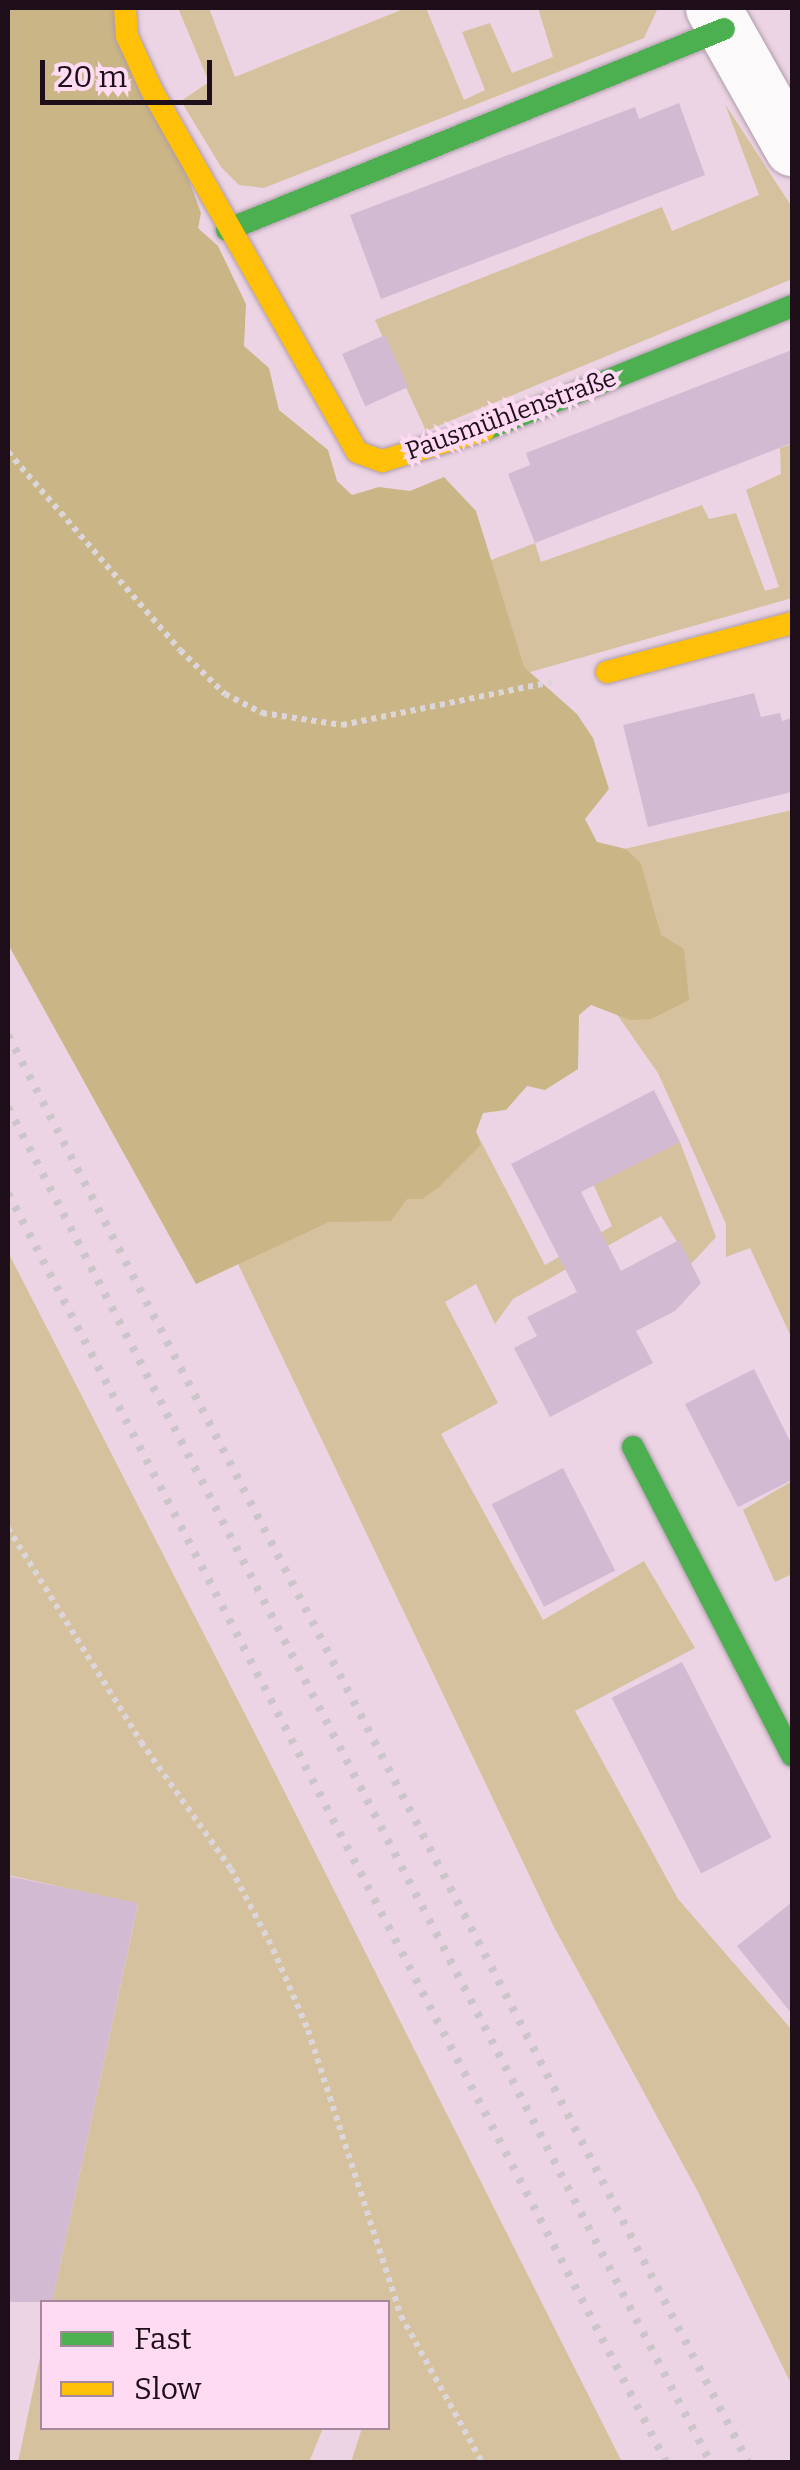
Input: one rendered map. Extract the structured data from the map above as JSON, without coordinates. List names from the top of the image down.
{
  "streets": {
    "street": ["Pausmühlenstraße"]
  },
  "legend": ["Fast", "Slow"],
  "scale_bar": "20 m"
}
